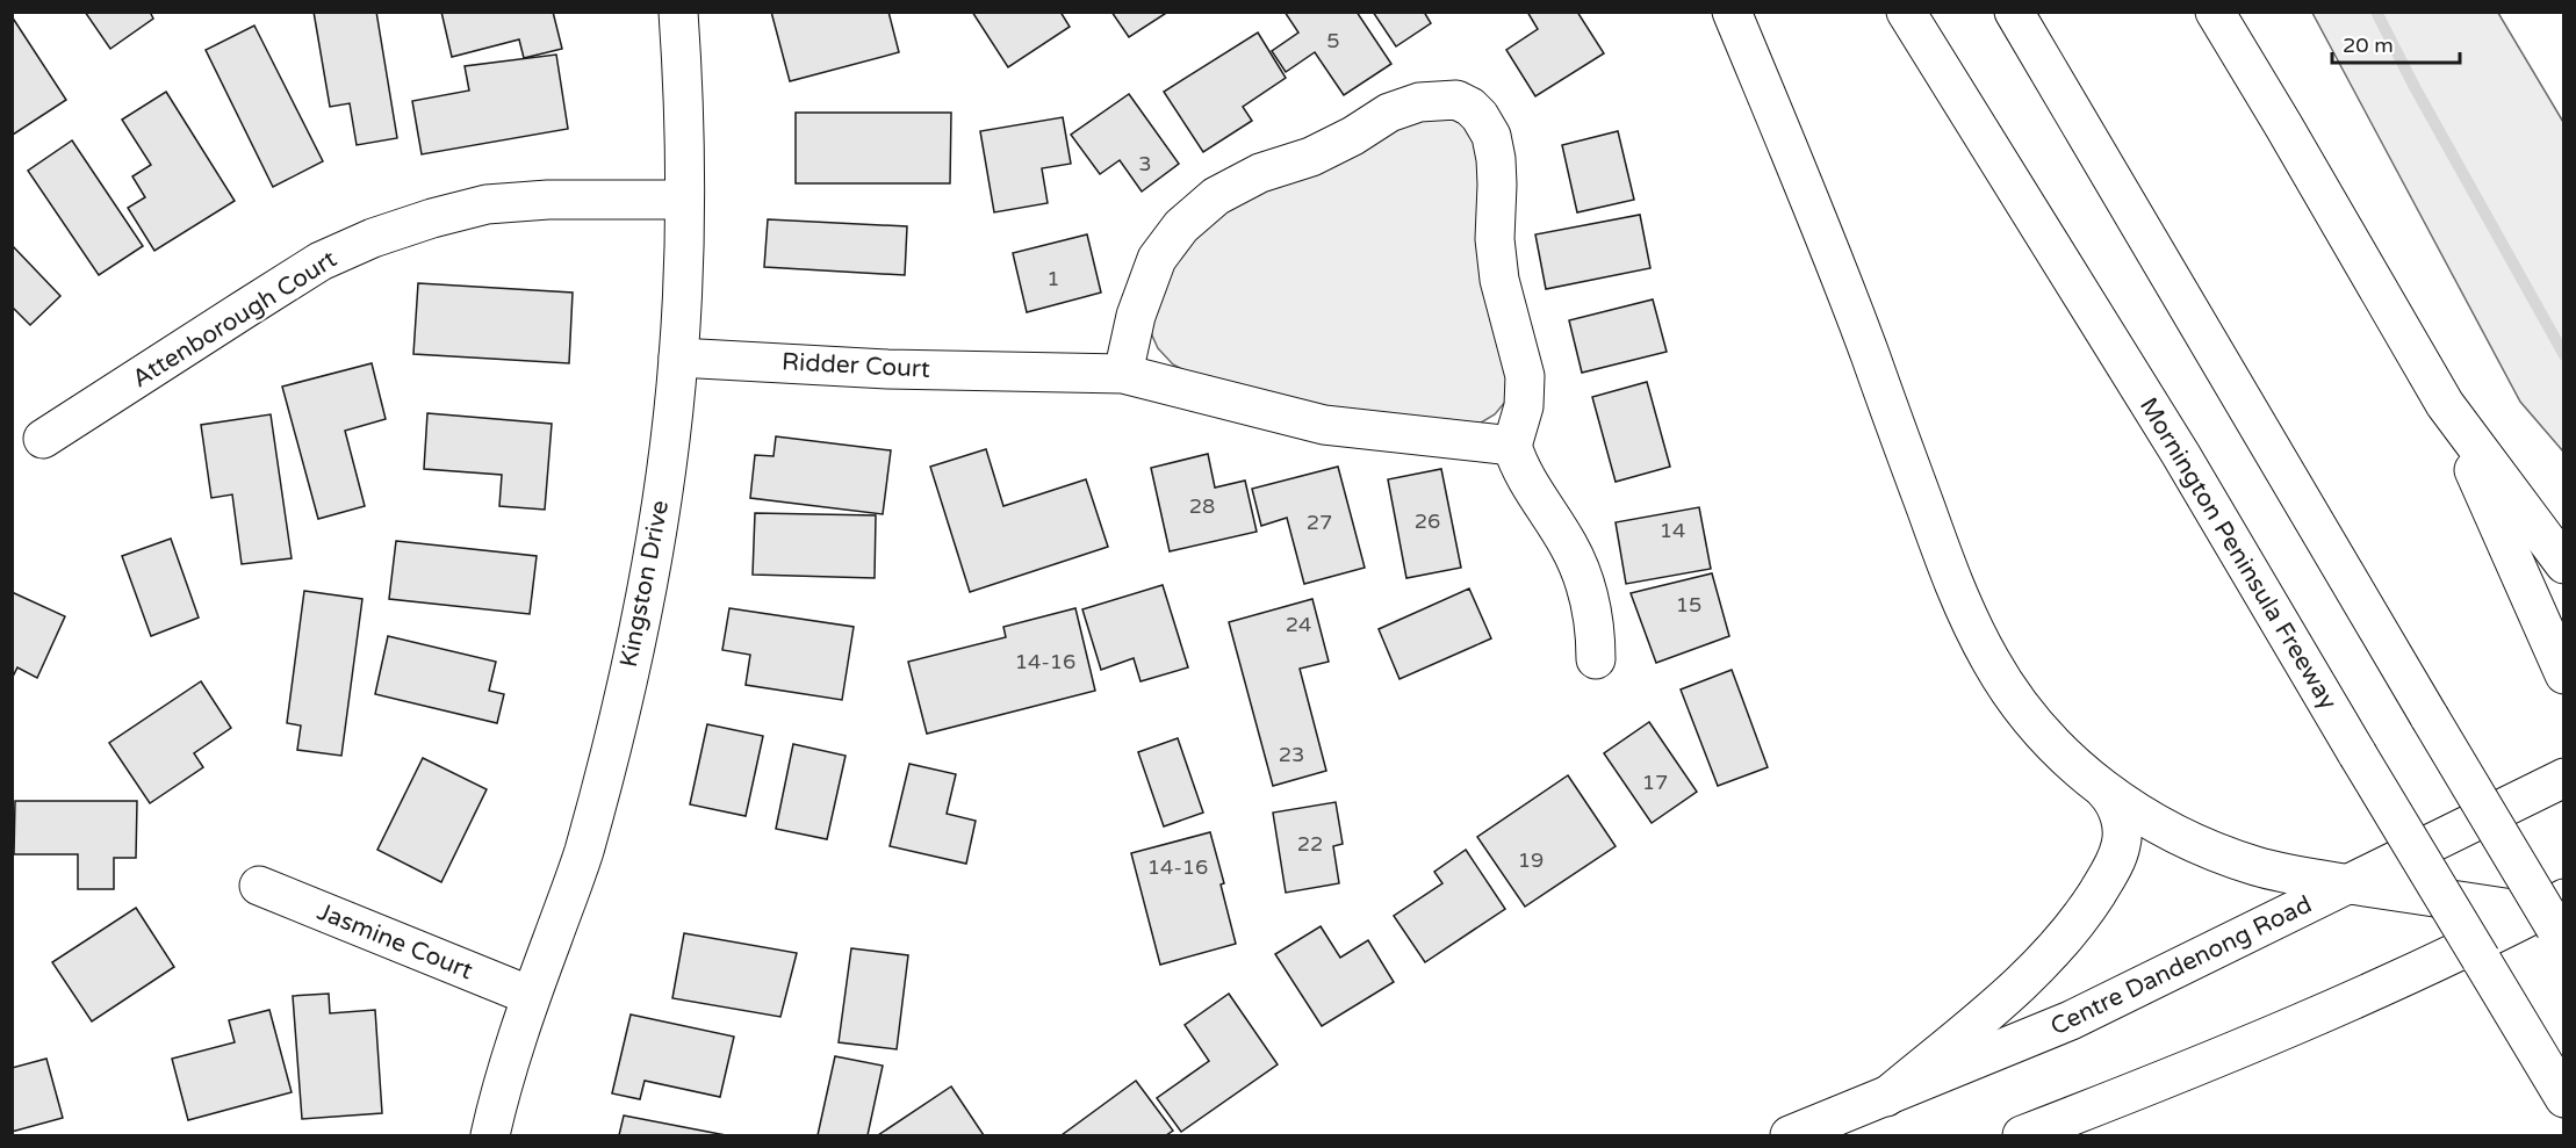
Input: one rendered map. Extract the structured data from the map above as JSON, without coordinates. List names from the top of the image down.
{
  "streets": {
    "main road": [
      "Attenborough Court",
      "Ridder Court",
      "Mornington Peninsula Freeway",
      "Kingston Drive",
      "Jasmine Court",
      "Centre Dandenong Road"
    ]
  },
  "crossings": [
    ["Attenborough Court", "Kingston Drive"],
    ["Ridder Court", "Kingston Drive"],
    ["Kingston Drive", "Jasmine Court"]
  ],
  "house_numbers": [
    "5",
    "3",
    "1",
    "28",
    "26",
    "27",
    "14",
    "15",
    "24",
    "14-16",
    "23",
    "17",
    "22",
    "19",
    "14-16"
  ],
  "scale_bar": "20 m"
}
